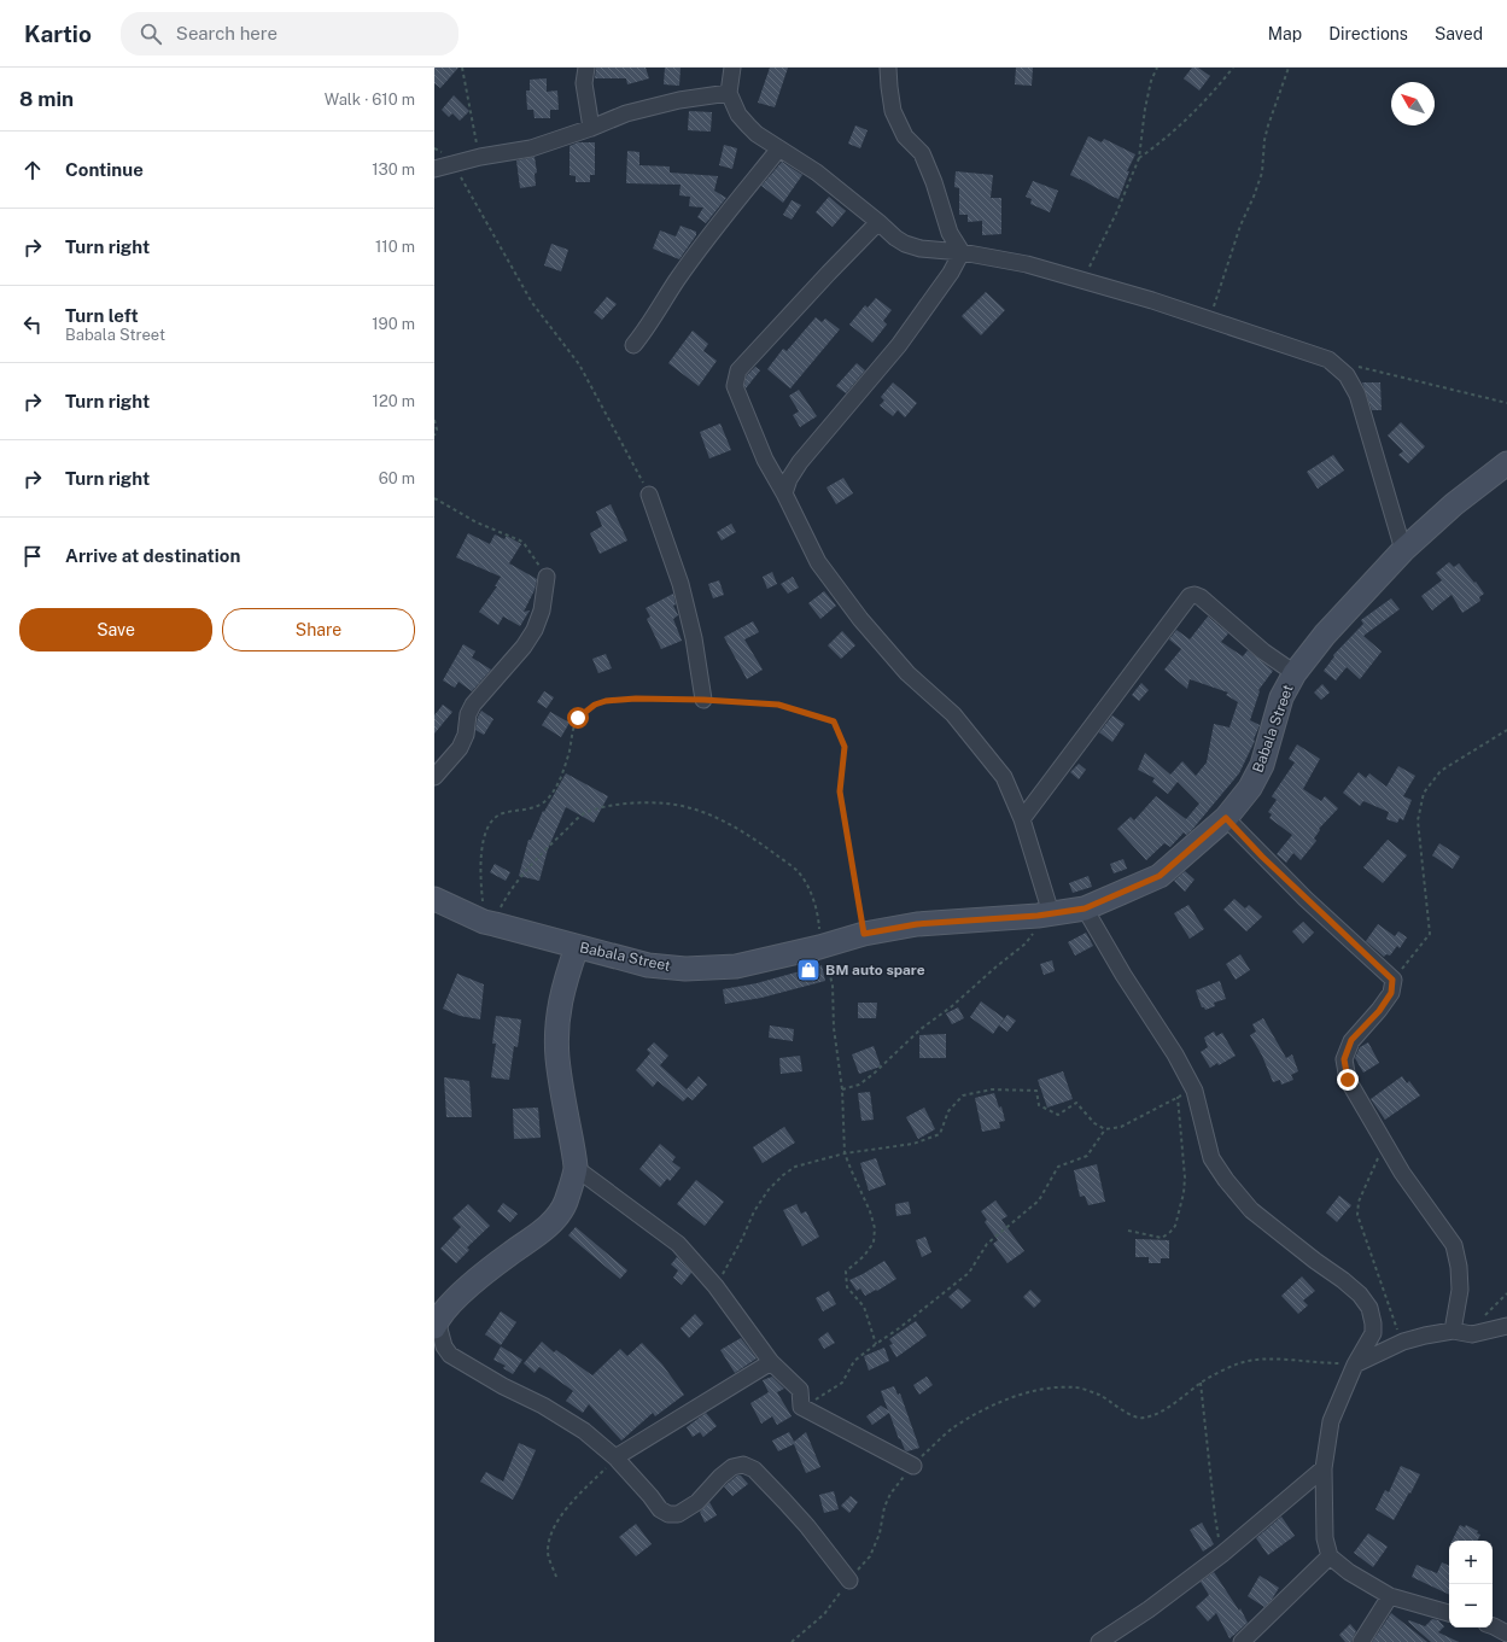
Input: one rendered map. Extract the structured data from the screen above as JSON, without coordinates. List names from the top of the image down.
{
  "streets": {
    "street": ["Babala Street"]
  },
  "places": {
    "shop": ["BM auto spare"]
  },
  "north": "top left",
  "page": {
    "header": "Kartio",
    "search": "Search here",
    "nav": ["Map", "Directions", "Saved"],
    "heading": ["8 min", "Walk · 610 m"],
    "list": [
      ["Continue", "130 m"],
      ["Turn right", "110 m"],
      ["Turn left", "Babala Street", "190 m"],
      ["Turn right", "120 m"],
      ["Turn right", "60 m"],
      "Arrive at destination"
    ],
    "buttons": ["Save", "Share"],
    "map_buttons": ["+", "−"]
  }
}
